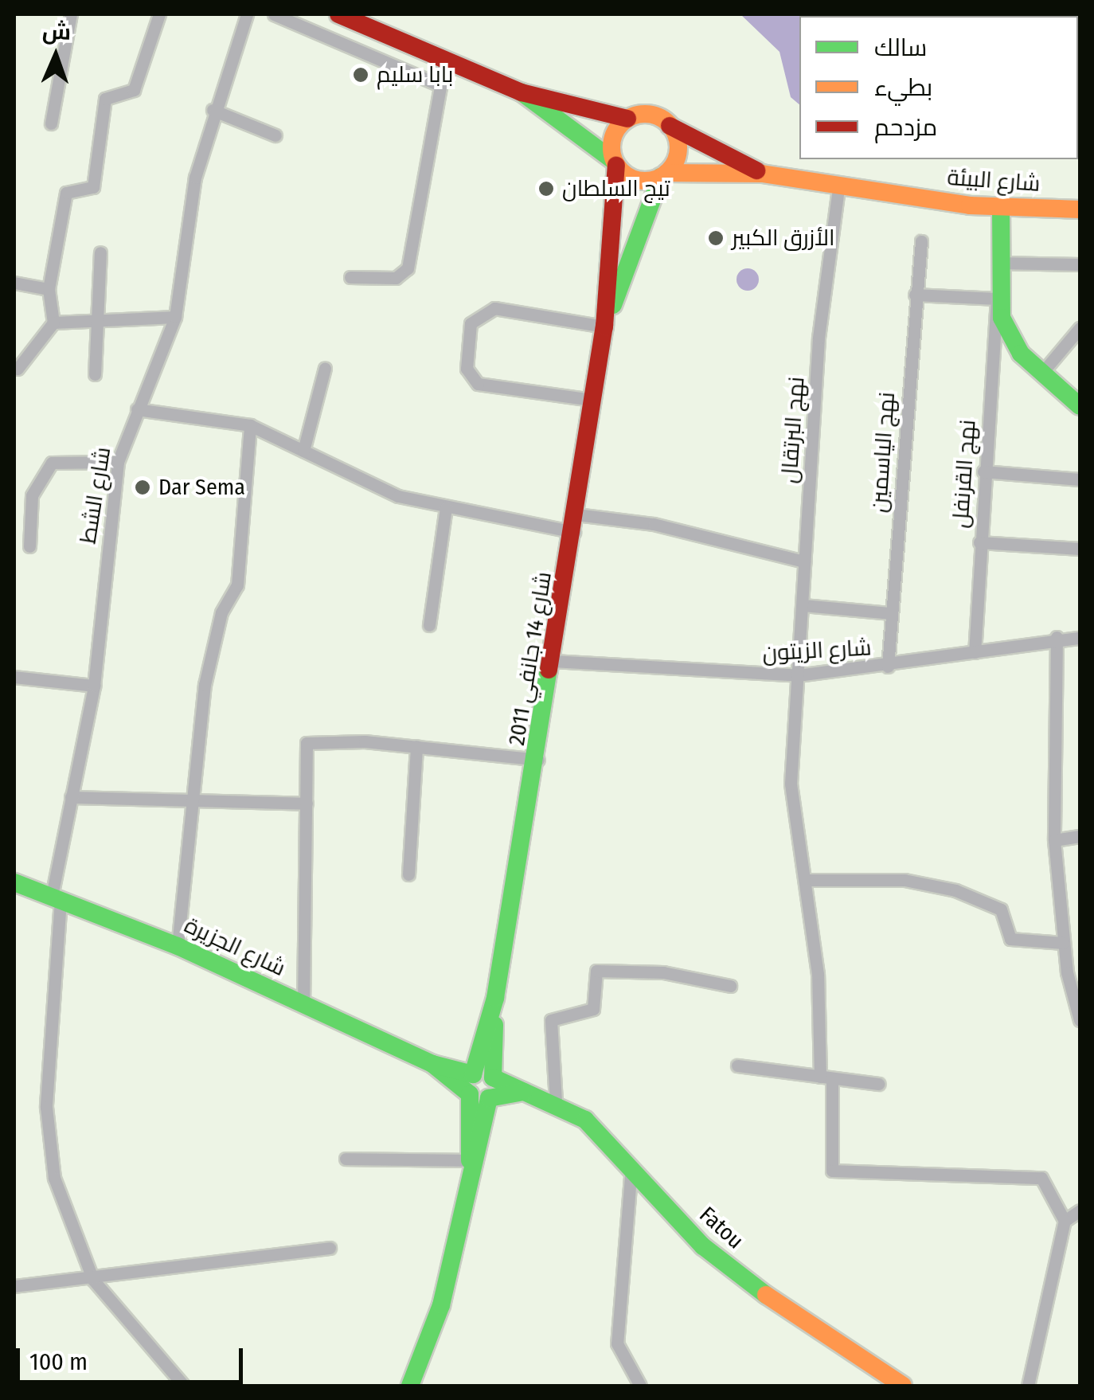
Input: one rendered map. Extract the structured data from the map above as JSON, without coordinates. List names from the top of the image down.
{
  "streets": {
    "main road": [
      "شارع البيئة",
      "شارع 14 جانفي 2011",
      "شارع الجزيرة",
      "Fatou"
    ],
    "street": [
      "نهج البرتقال",
      "نهج الياسمين",
      "نهج القرنفل",
      "شارع الشط",
      "شارع الزيتون"
    ]
  },
  "crossings": [
    ["شارع البيئة", "نهج البرتقال"],
    ["شارع البيئة", "شارع 14 جانفي 2011"],
    ["نهج البرتقال", "شارع الزيتون"],
    ["نهج الياسمين", "شارع الزيتون"],
    ["نهج القرنفل", "شارع الزيتون"],
    ["شارع الشط", "شارع الجزيرة"],
    ["شارع الزيتون", "شارع 14 جانفي 2011"],
    ["شارع 14 جانفي 2011", "شارع الجزيرة"],
    ["شارع 14 جانفي 2011", "Fatou"],
    ["شارع الجزيرة", "Fatou"]
  ],
  "places": [
    "بابا سليم",
    "تيج السلطان",
    "الأزرق الكبير",
    "Dar Sema"
  ],
  "legend": ["سالك", "بطيء", "مزدحم"],
  "scale_bar": "100 m",
  "north": "top"
}
